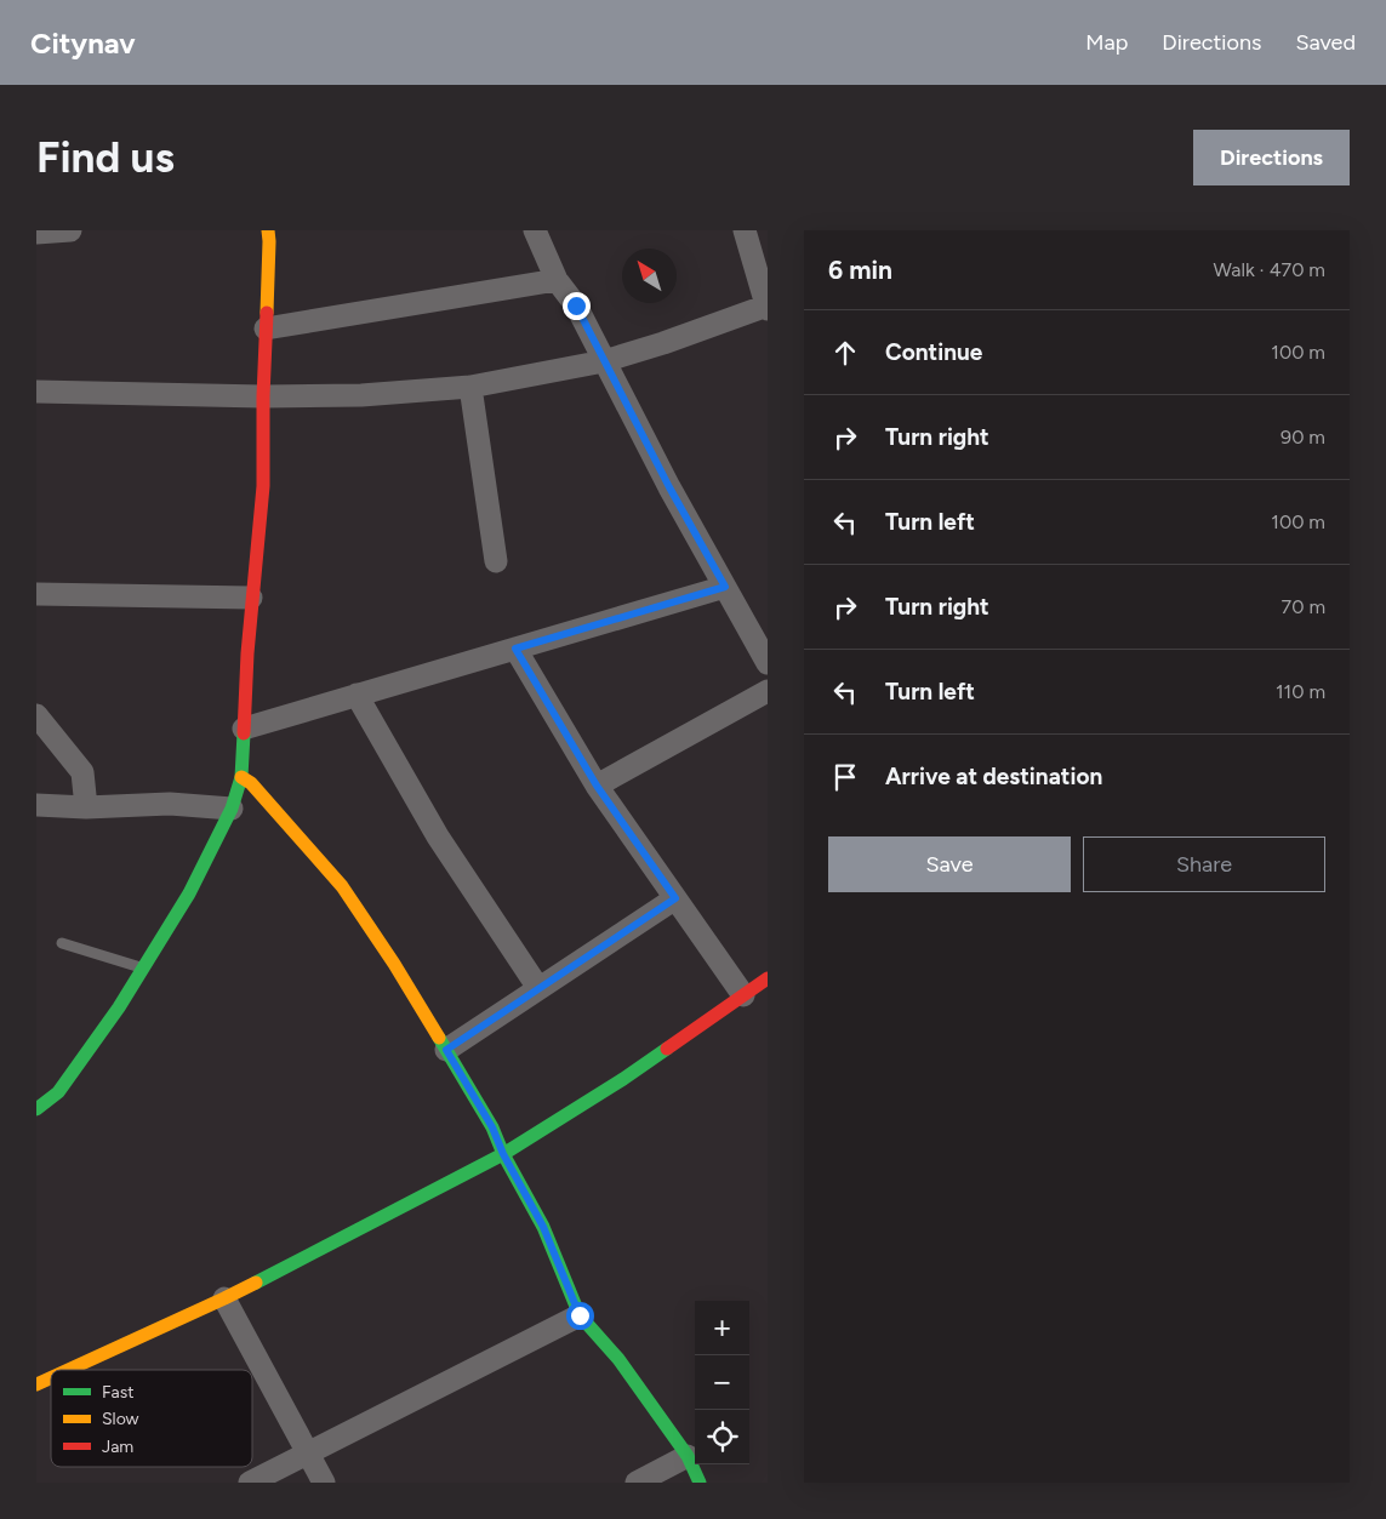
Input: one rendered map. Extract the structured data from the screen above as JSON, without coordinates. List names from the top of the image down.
{
  "legend": ["Fast", "Slow", "Jam"],
  "north": "top left",
  "page": {
    "header": "Citynav",
    "nav": ["Map", "Directions", "Saved"],
    "buttons": [
      "Directions",
      ["Save", "Share"]
    ],
    "title": "Find us",
    "heading": ["6 min", "Walk · 470 m"],
    "list": [
      ["Continue", "100 m"],
      ["Turn right", "90 m"],
      ["Turn left", "100 m"],
      ["Turn right", "70 m"],
      ["Turn left", "110 m"],
      "Arrive at destination"
    ],
    "map_buttons": ["+", "−"]
  }
}
